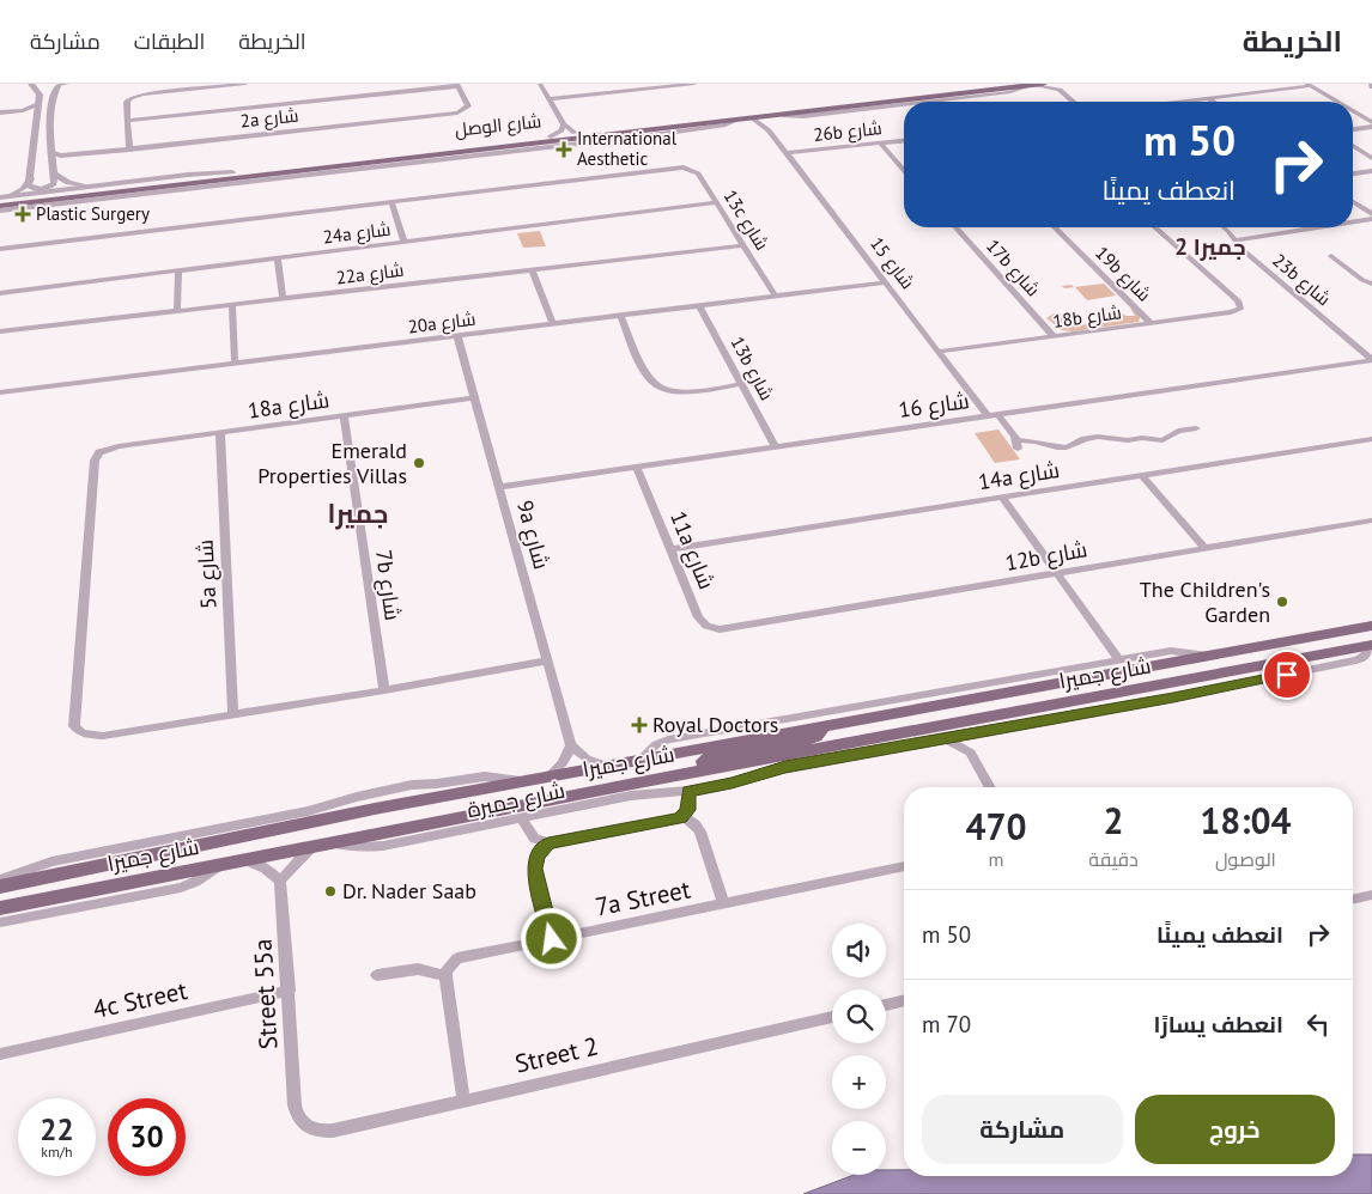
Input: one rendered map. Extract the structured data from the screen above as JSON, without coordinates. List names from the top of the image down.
{
  "streets": {
    "main road": ["شارع الوصل", "شارع جميرا"],
    "street": [
      "2a شارع",
      "26b شارع",
      "13c شارع",
      "24a شارع",
      "شارع 15",
      "17b شارع",
      "22a شارع",
      "19b شارع",
      "23b شارع",
      "18b شارع",
      "20a شارع",
      "13b شارع",
      "18a شارع",
      "شارع 16",
      "14a شارع",
      "9a شارع",
      "11a شارع",
      "12b شارع",
      "5a شارع",
      "7b شارع",
      "شارع جميرة",
      "7a Street",
      "Street 55a",
      "4c Street",
      "Street 2"
    ]
  },
  "crossings": [
    ["شارع الوصل", "شارع 15"],
    ["26b شارع", "شارع 15"],
    ["13c شارع", "24a شارع"],
    ["13c شارع", "22a شارع"],
    ["13c شارع", "20a شارع"],
    ["شارع 15", "18b شارع"],
    ["شارع 15", "20a شارع"],
    ["شارع 15", "شارع 16"],
    ["17b شارع", "18b شارع"],
    ["19b شارع", "18b شارع"],
    ["23b شارع", "شارع 16"],
    ["20a شارع", "13b شارع"],
    ["20a شارع", "9a شارع"],
    ["13b شارع", "شارع 16"],
    ["18a شارع", "9a شارع"],
    ["18a شارع", "5a شارع"],
    ["18a شارع", "7b شارع"],
    ["شارع 16", "9a شارع"],
    ["شارع 16", "11a شارع"],
    ["14a شارع", "11a شارع"],
    ["11a شارع", "12b شارع"],
    ["شارع جميرا", "شارع جميرة"],
    ["Street 55a", "4c Street"],
    ["Street 55a", "Street 2"]
  ],
  "districts": ["جميرا 2", "جميرا"],
  "places": {
    "health": ["International Aesthetic", "Plastic Surgery", "Royal Doctors"],
    "other": ["Emerald Properties Villas", "The Children's Garden", "Dr. Nader Saab"]
  },
  "page": {
    "header": "الخريطة",
    "nav": ["الخريطة", "الطبقات", "مشاركة"],
    "turn": ["50 m", "انعطف يمينًا"],
    "eta": [
      "18:04",
      "الوصول",
      "2",
      "دقيقة",
      "470",
      "m"
    ],
    "list": [
      {
        "name": "انعطف يمينًا",
        "value": "50 m"
      },
      {
        "name": "انعطف يسارًا",
        "value": "70 m"
      }
    ],
    "map_buttons": ["+", "−"],
    "buttons": ["خروج", "مشاركة"],
    "speed": "22 km/h",
    "limit": "30"
  }
}
